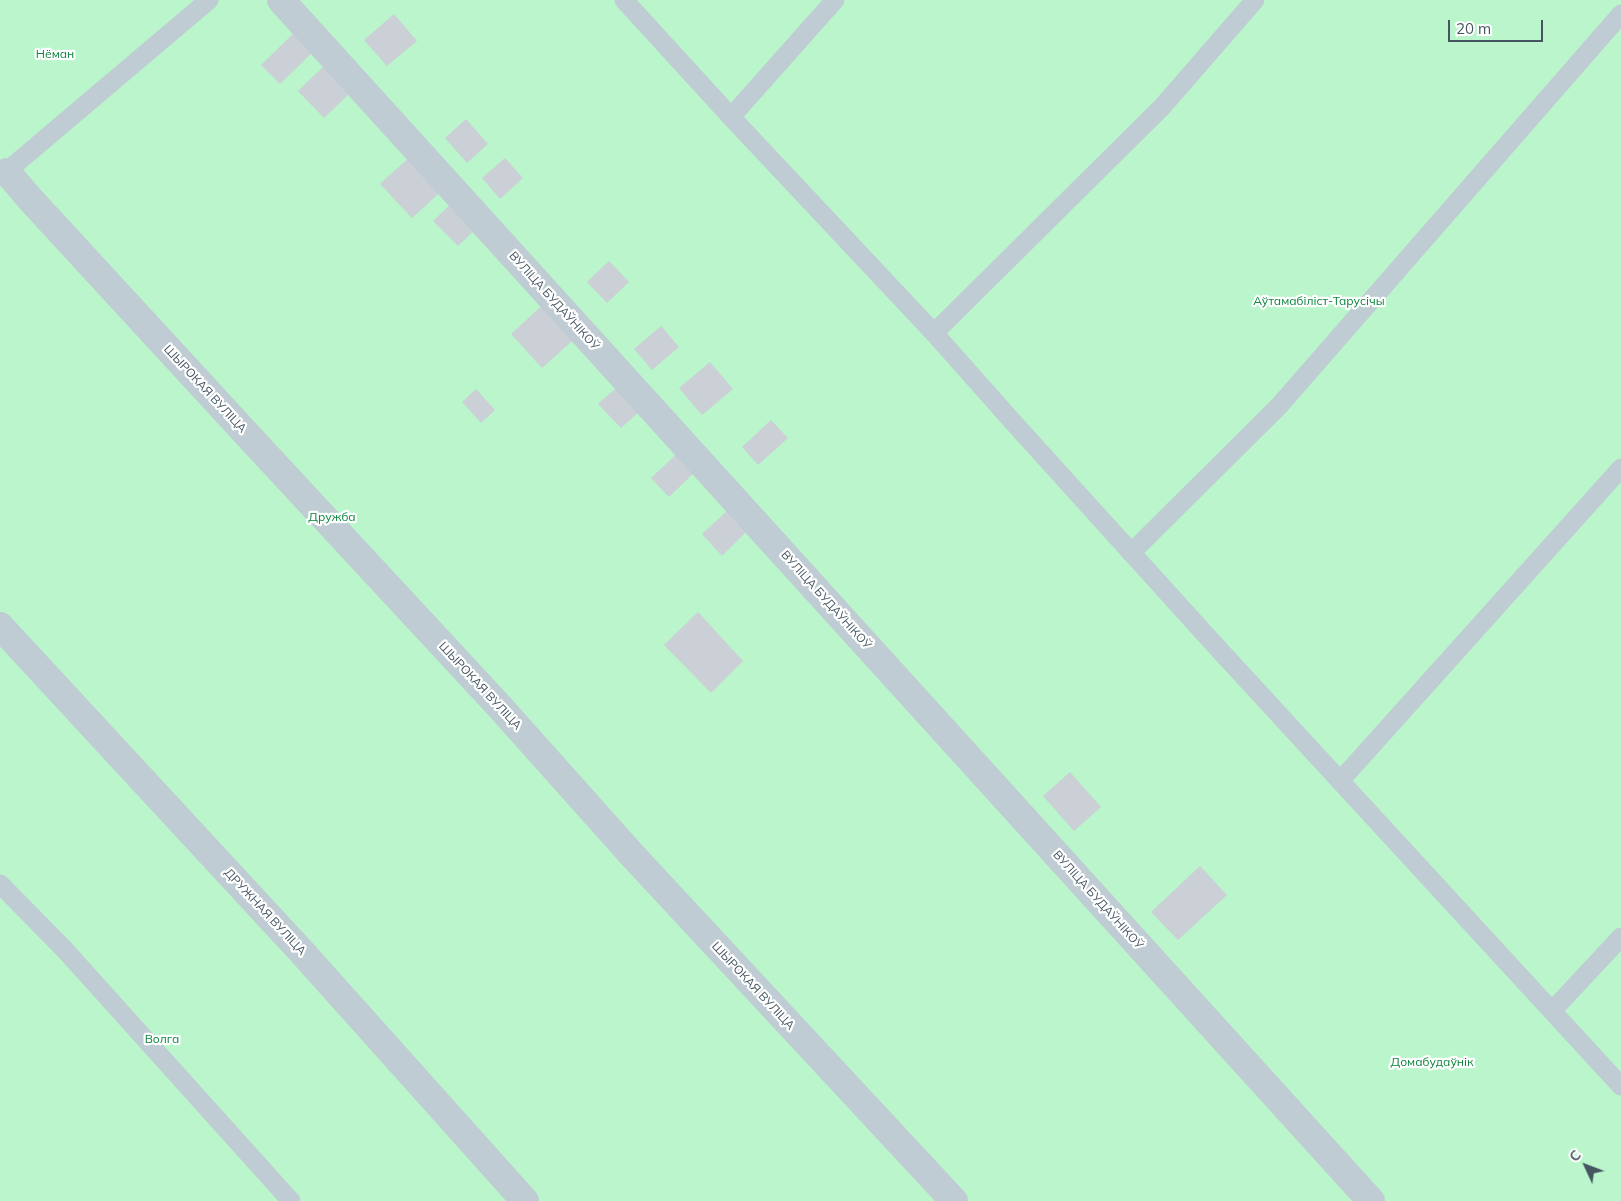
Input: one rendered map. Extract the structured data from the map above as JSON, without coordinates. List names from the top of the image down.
{
  "streets": {
    "street": ["ВУЛІЦА БУДАЎНІКОЎ", "ШЫРОКАЯ ВУЛІЦА", "ДРУЖНАЯ ВУЛІЦА"]
  },
  "parks": [
    "Нёман",
    "Аўтамабіліст-Тарусічы",
    "Дружба",
    "Волга",
    "Домабудаўнік"
  ],
  "scale_bar": "20 m",
  "north": "top left"
}
